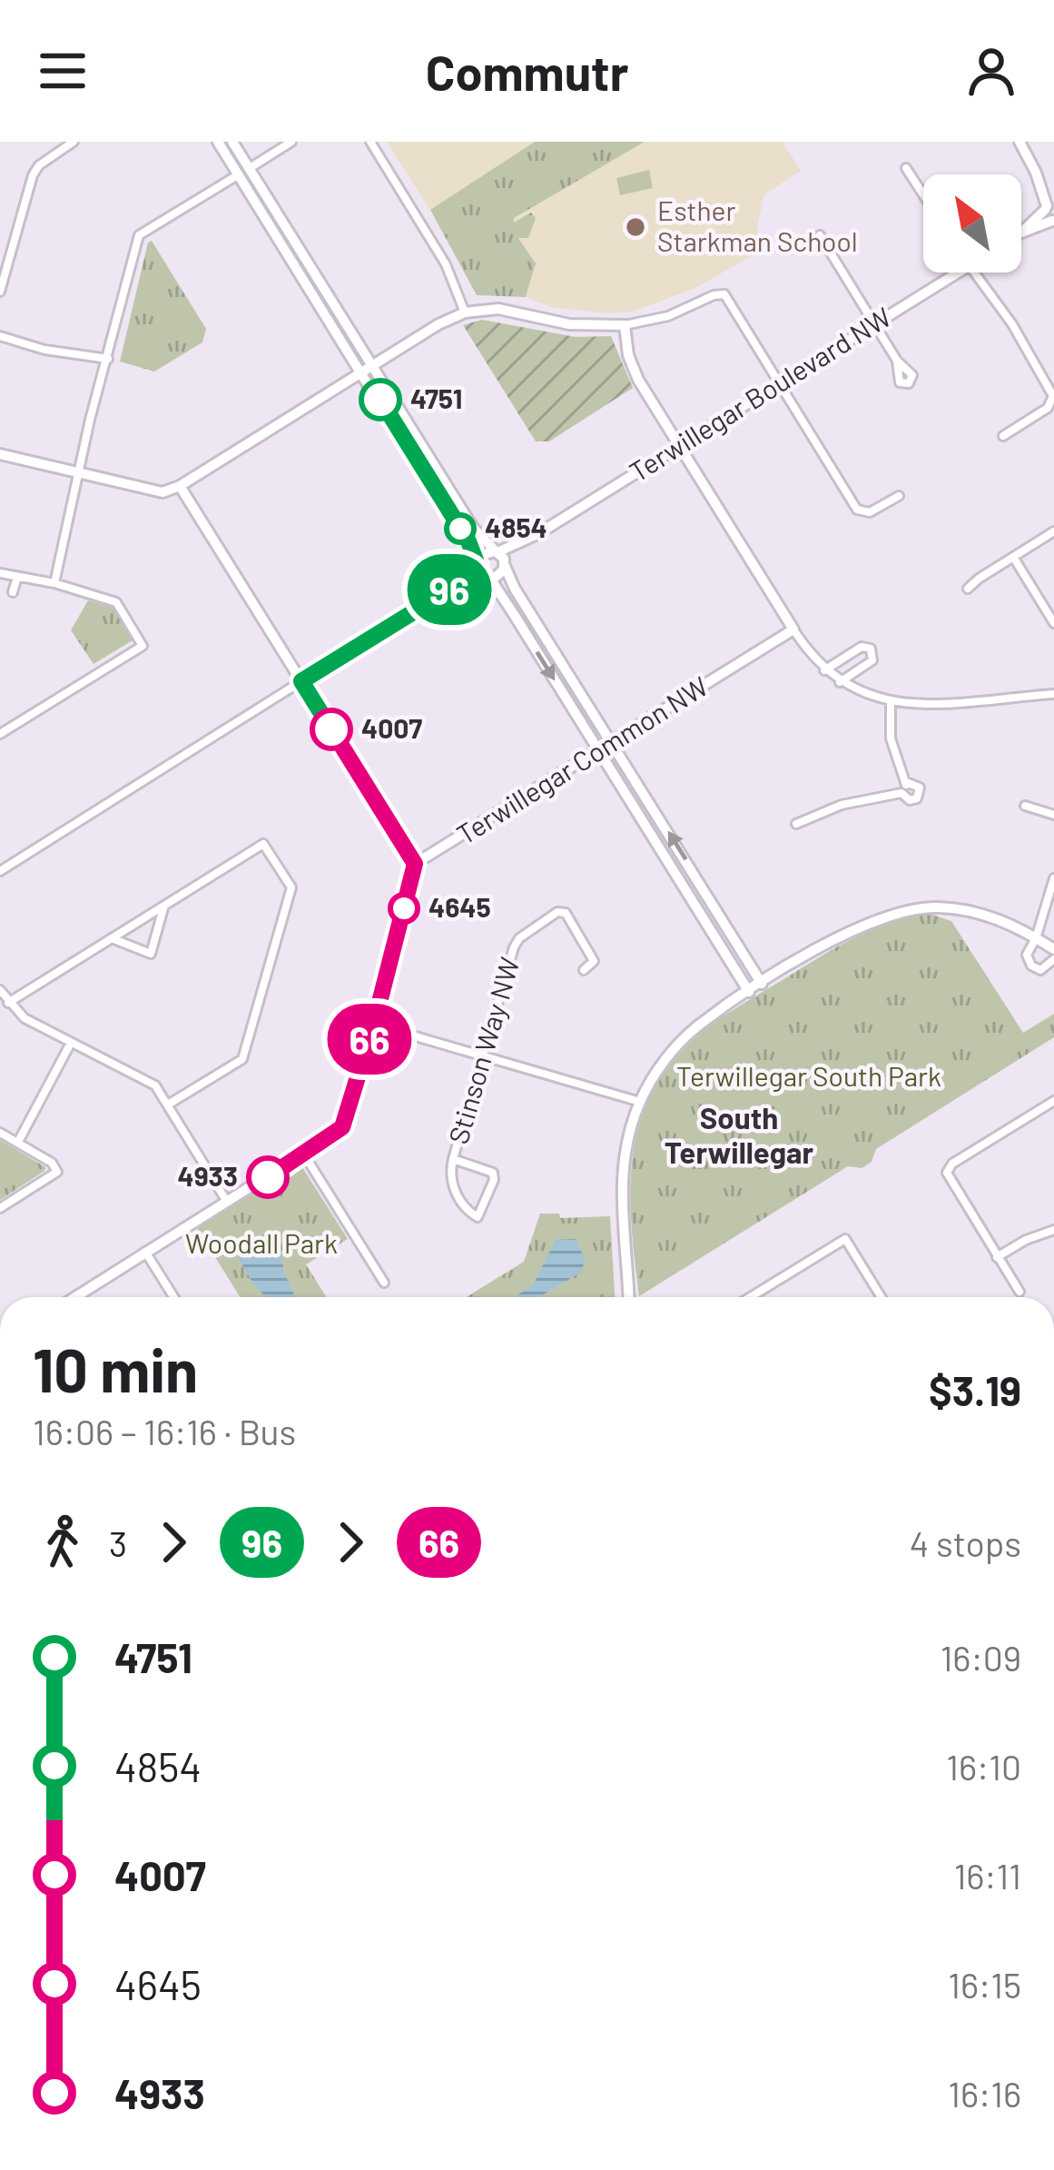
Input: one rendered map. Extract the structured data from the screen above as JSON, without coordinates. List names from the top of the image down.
{
  "streets": {
    "street": ["Terwillegar Boulevard NW", "Terwillegar Common NW", "Stinson Way NW"]
  },
  "districts": ["South Terwillegar"],
  "parks": ["Terwillegar South Park", "Woodall Park"],
  "places": [
    "Esther Starkman School",
    "4751",
    "4854",
    "4007",
    "4645",
    "4933"
  ],
  "lines": ["bus line 96", "bus line 66"],
  "north": "top left",
  "page": {
    "header": "Commutr",
    "on_map": ["96", "66"],
    "heading": ["10 min", "16:06 – 16:16 · Bus", "$3.19"],
    "legs": [
      "3",
      "96",
      "66",
      "4 stops"
    ],
    "list": [
      {
        "name": "4751",
        "value": "16:09"
      },
      {
        "name": "4854",
        "value": "16:10"
      },
      {
        "name": "4007",
        "value": "16:11"
      },
      {
        "name": "4645",
        "value": "16:15"
      },
      {
        "name": "4933",
        "value": "16:16"
      }
    ]
  }
}
